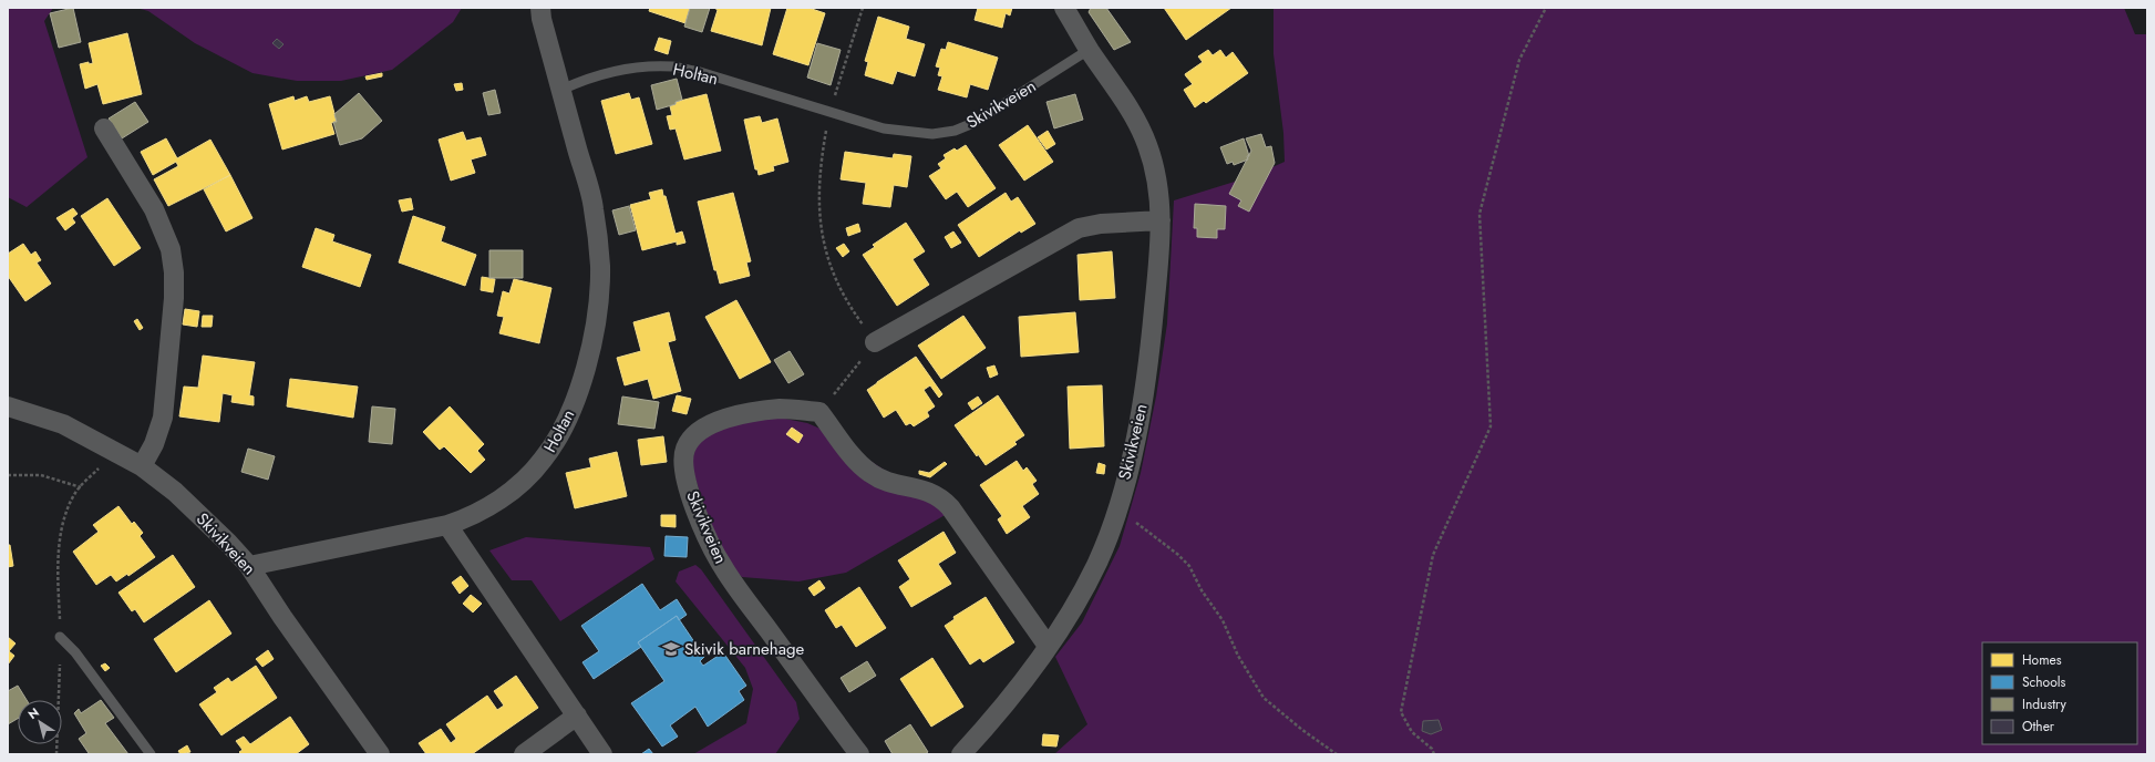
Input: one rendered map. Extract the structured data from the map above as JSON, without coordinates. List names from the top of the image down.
{
  "streets": {
    "street": ["Holtan", "Skivikveien"]
  },
  "crossings": [
    ["Holtan", "Skivikveien"]
  ],
  "places": {
    "school or university": ["Skivik barnehage"]
  },
  "legend": [
    "Homes",
    "Schools",
    "Industry",
    "Other"
  ],
  "north": "top left"
}
